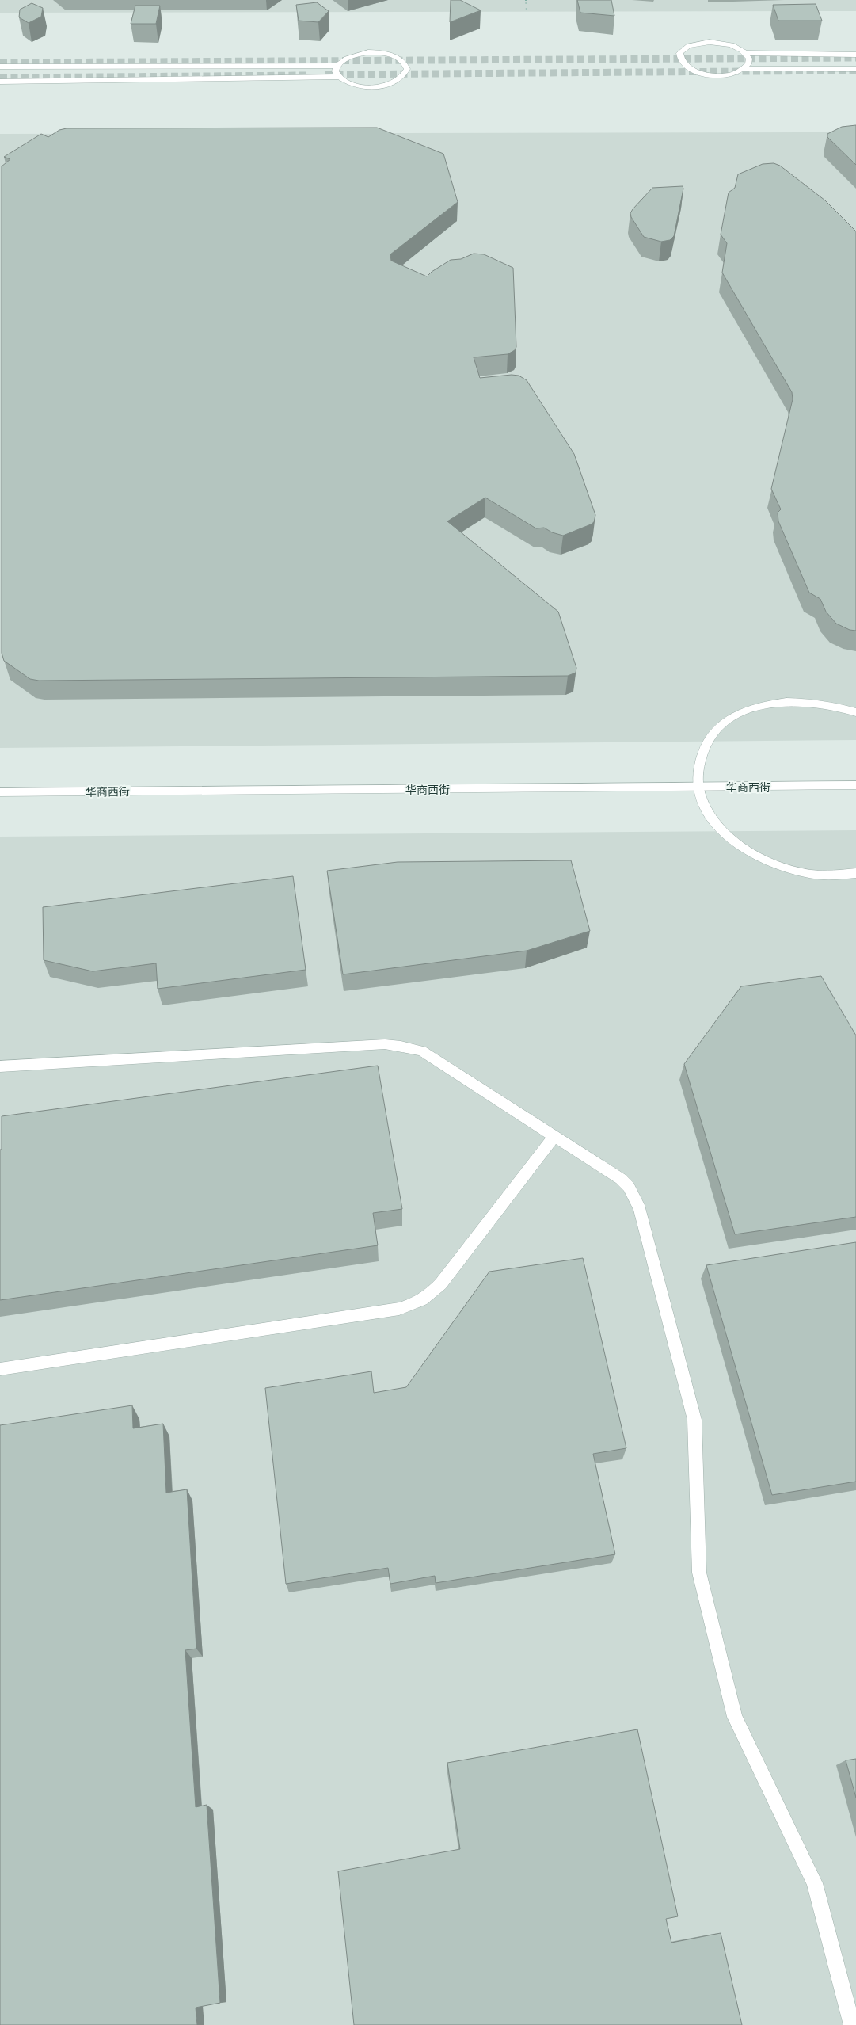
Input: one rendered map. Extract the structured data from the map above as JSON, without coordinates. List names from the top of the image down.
{
  "streets": {
    "street": ["华商西街"]
  }
}
